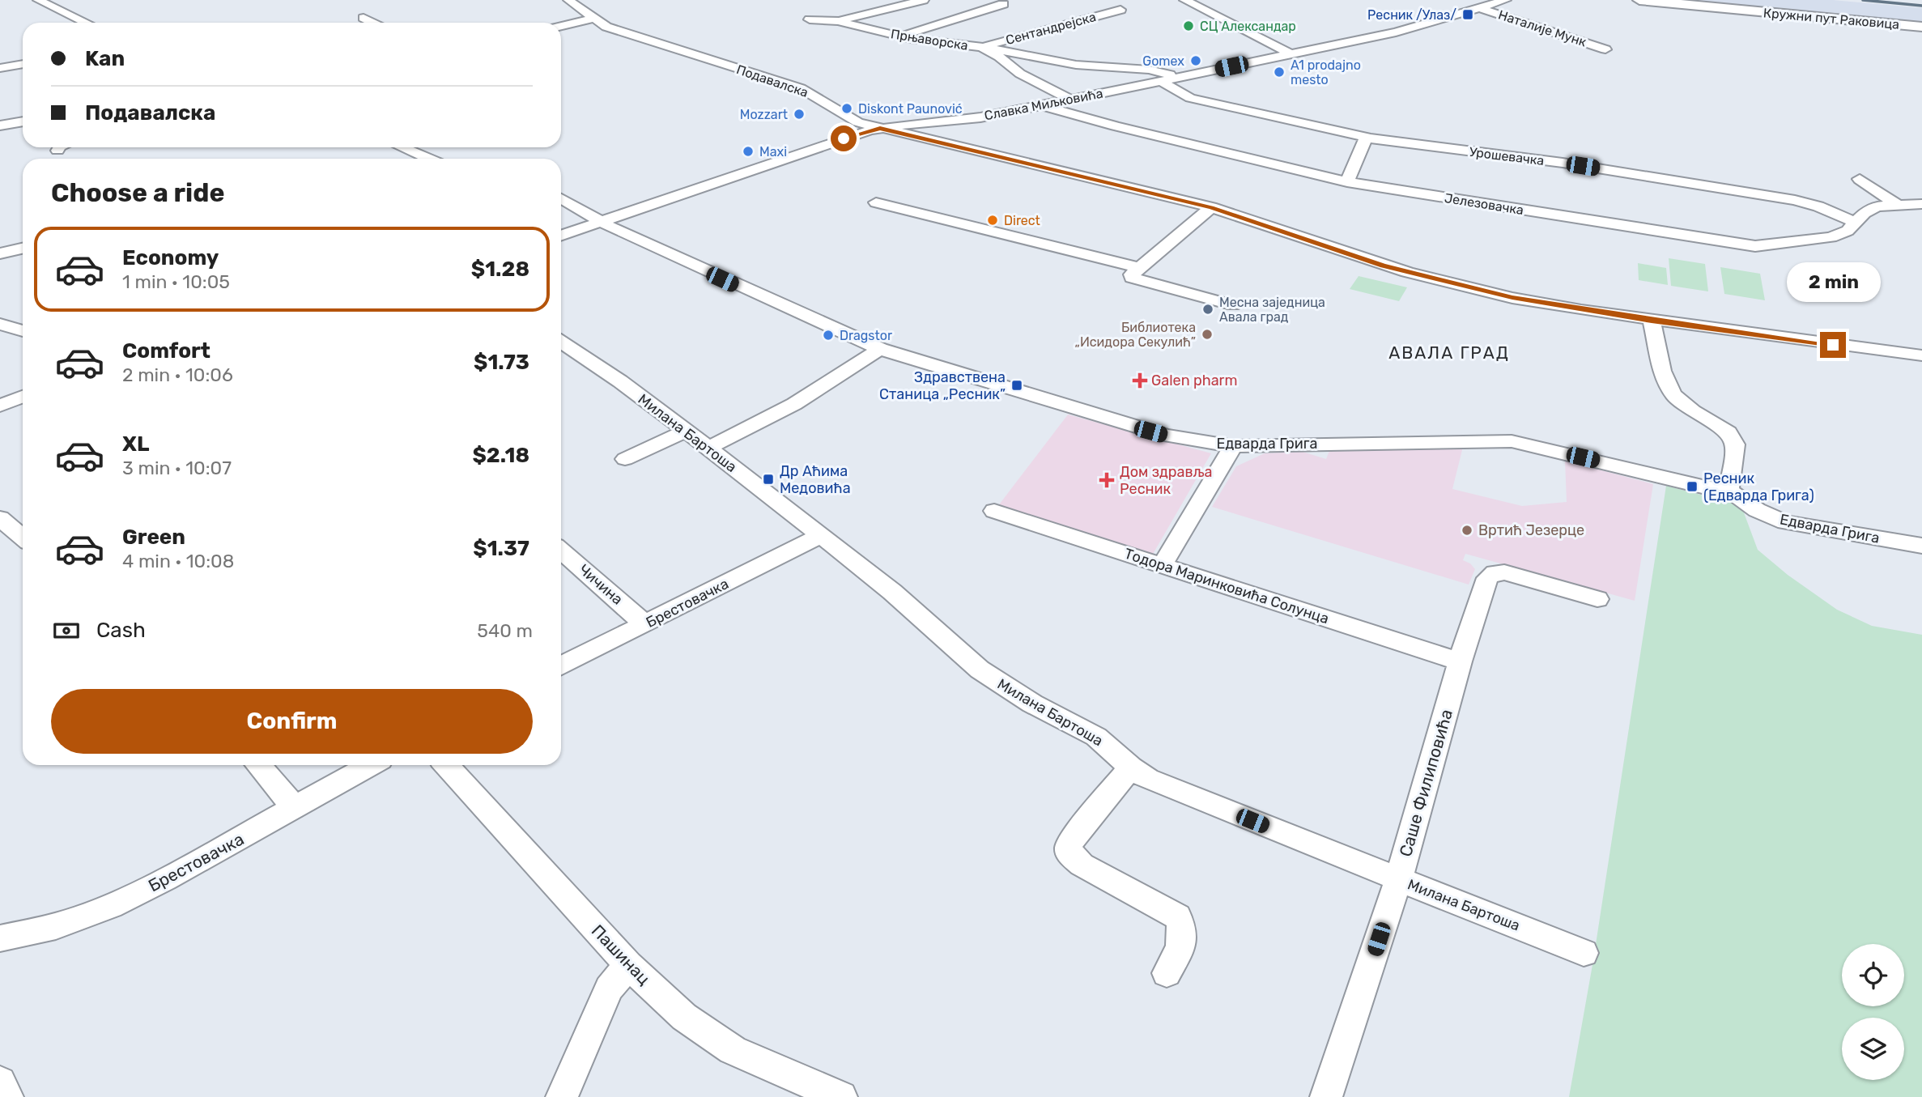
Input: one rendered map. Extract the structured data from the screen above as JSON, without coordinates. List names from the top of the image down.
{
  "streets": {
    "main road": ["Кружни пут Раковица"],
    "street": [
      "Сентандрејска",
      "Наталије Мунк",
      "Прњаворска",
      "Подавалска",
      "Славка Миљковића",
      "Урошевачка",
      "Јелезовачка",
      "Милана Бартоша",
      "Едварда Грига",
      "Чичина",
      "Тодора Маринковића Солунца",
      "Брестовачка",
      "Саше Филиповића",
      "Пашинац"
    ]
  },
  "crossings": [
    ["Сентандрејска", "Прњаворска"],
    ["Наталије Мунк", "Славка Миљковића"],
    ["Прњаворска", "Славка Миљковића"],
    ["Подавалска", "Славка Миљковића"],
    ["Славка Миљковића", "Урошевачка"],
    ["Славка Миљковића", "Јелезовачка"],
    ["Славка Миљковића", "Едварда Грига"],
    ["Урошевачка", "Јелезовачка"],
    ["Милана Бартоша", "Брестовачка"],
    ["Милана Бартоша", "Саше Филиповића"],
    ["Чичина", "Брестовачка"],
    ["Тодора Маринковића Солунца", "Саше Филиповића"]
  ],
  "districts": ["АВАЛА ГРАД"],
  "places": {
    "transit": [
      "Ресник /Улаз/",
      "Здравствена Станица „Ресник”",
      "Др Аћима Медовића",
      "Ресник (Едварда Грига)"
    ],
    "other": [
      "СЦ Александар",
      "Gomex",
      "A1 prodajno mesto",
      "Diskont Paunović",
      "Mozzart",
      "Maxi",
      "Direct",
      "Месна заједница Авала град",
      "Библиотека „Исидора Секулић”",
      "Dragstor",
      "Вртић Језерце"
    ],
    "health": ["Galen pharm", "Дом здравља Ресник"]
  },
  "page": {
    "banner": ["Kan", "Подавалска"],
    "heading": "Choose a ride",
    "list": [
      {
        "name": "Economy",
        "note": "1 min · 10:05",
        "value": "$1.28"
      },
      {
        "name": "Comfort",
        "note": "2 min · 10:06",
        "value": "$1.73"
      },
      {
        "name": "XL",
        "note": "3 min · 10:07",
        "value": "$2.18"
      },
      {
        "name": "Green",
        "note": "4 min · 10:08",
        "value": "$1.37"
      }
    ],
    "bubble": "2 min",
    "pay": ["Cash", "540 m"],
    "buttons": "Confirm"
  }
}
